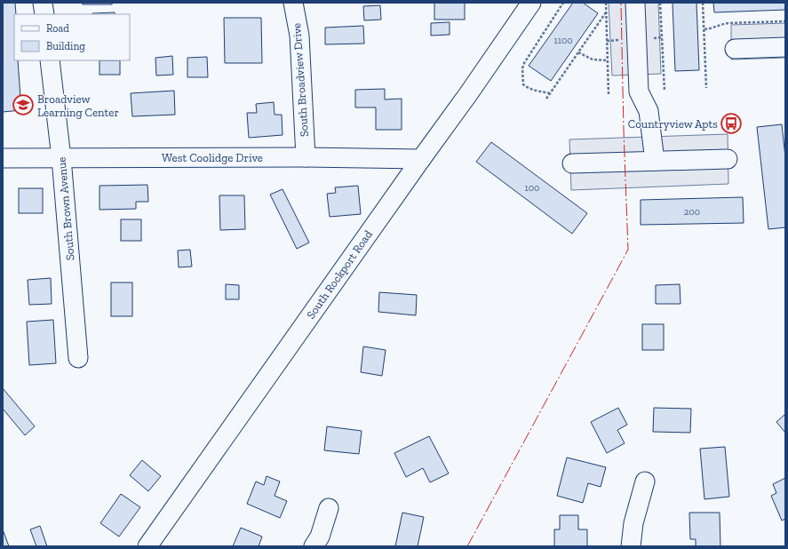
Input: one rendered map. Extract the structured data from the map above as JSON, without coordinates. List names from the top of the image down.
{
  "streets": {
    "street": [
      "South Broadview Drive",
      "West Coolidge Drive",
      "South Brown Avenue",
      "South Rockport Road"
    ]
  },
  "crossings": [
    ["South Broadview Drive", "West Coolidge Drive"],
    ["West Coolidge Drive", "South Brown Avenue"],
    ["West Coolidge Drive", "South Rockport Road"]
  ],
  "places": {
    "school or university": ["Broadview Learning Center"],
    "bus stop": ["Countryview Apts"]
  },
  "house_numbers": ["1100", "100", "200"],
  "legend": ["Road", "Building"]
}
